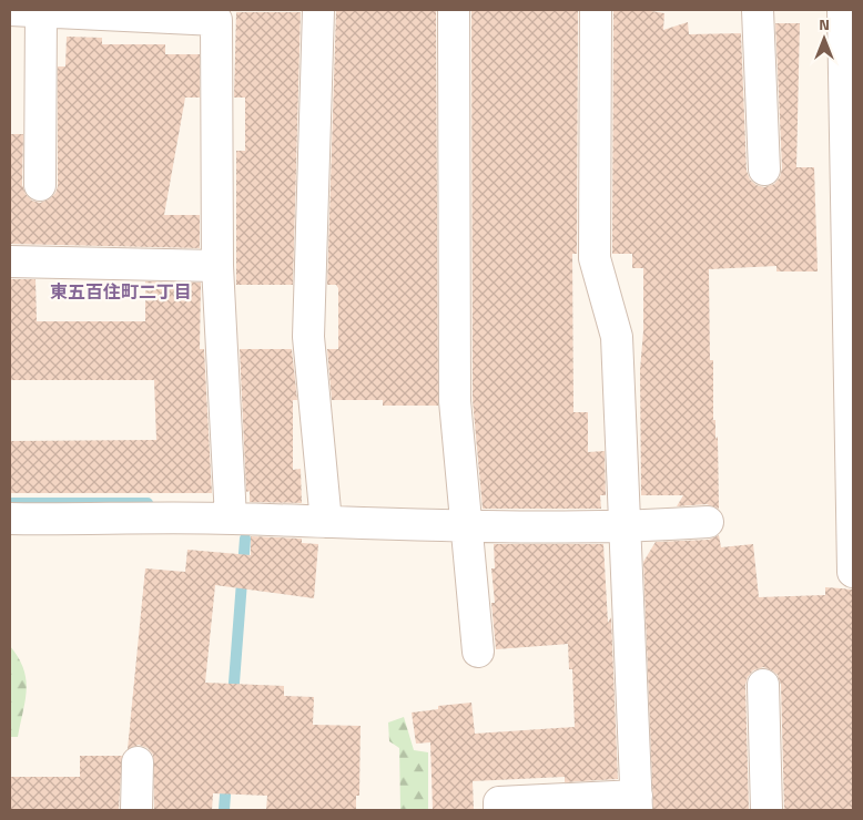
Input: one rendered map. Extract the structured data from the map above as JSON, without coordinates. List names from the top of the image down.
{
  "districts": ["東五百住町二丁目"],
  "north": "top"
}
